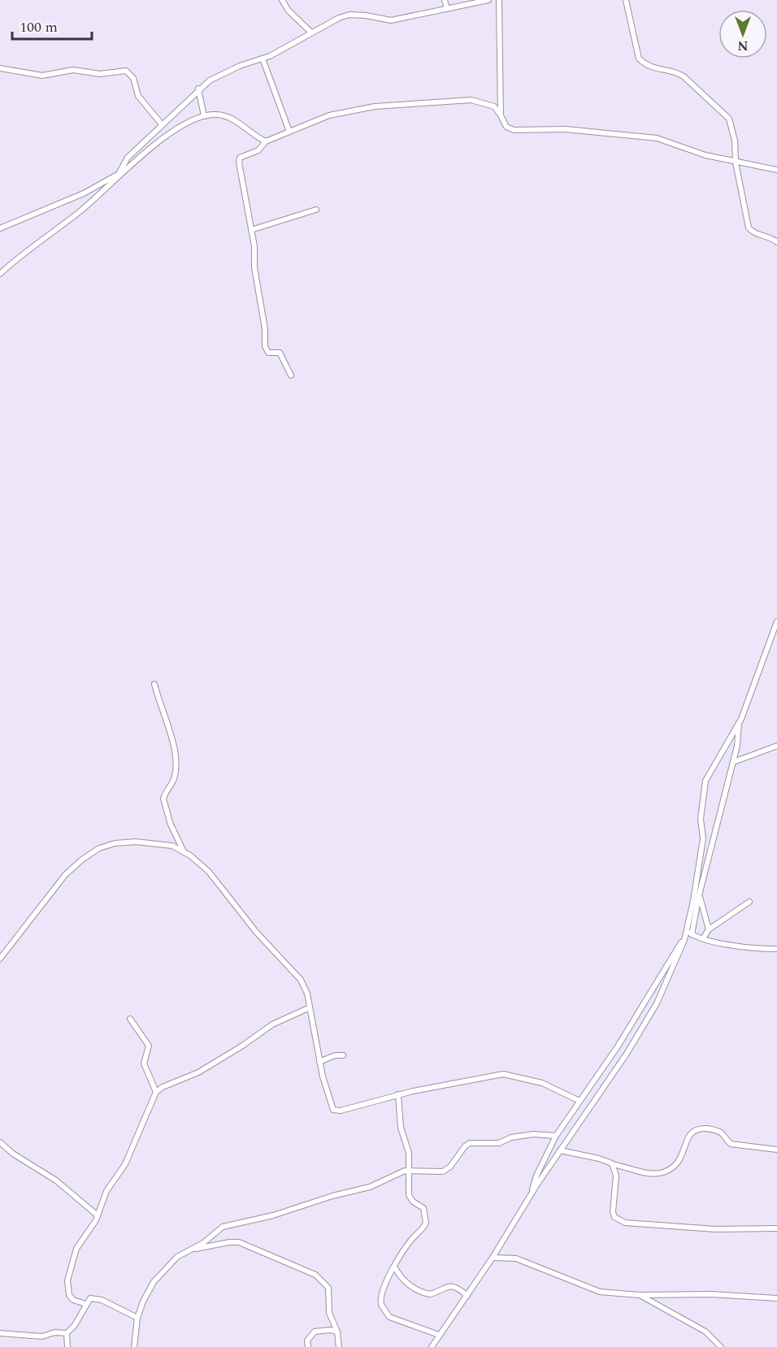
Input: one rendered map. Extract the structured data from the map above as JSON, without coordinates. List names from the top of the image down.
{
  "scale_bar": "100 m",
  "north": "bottom"
}
